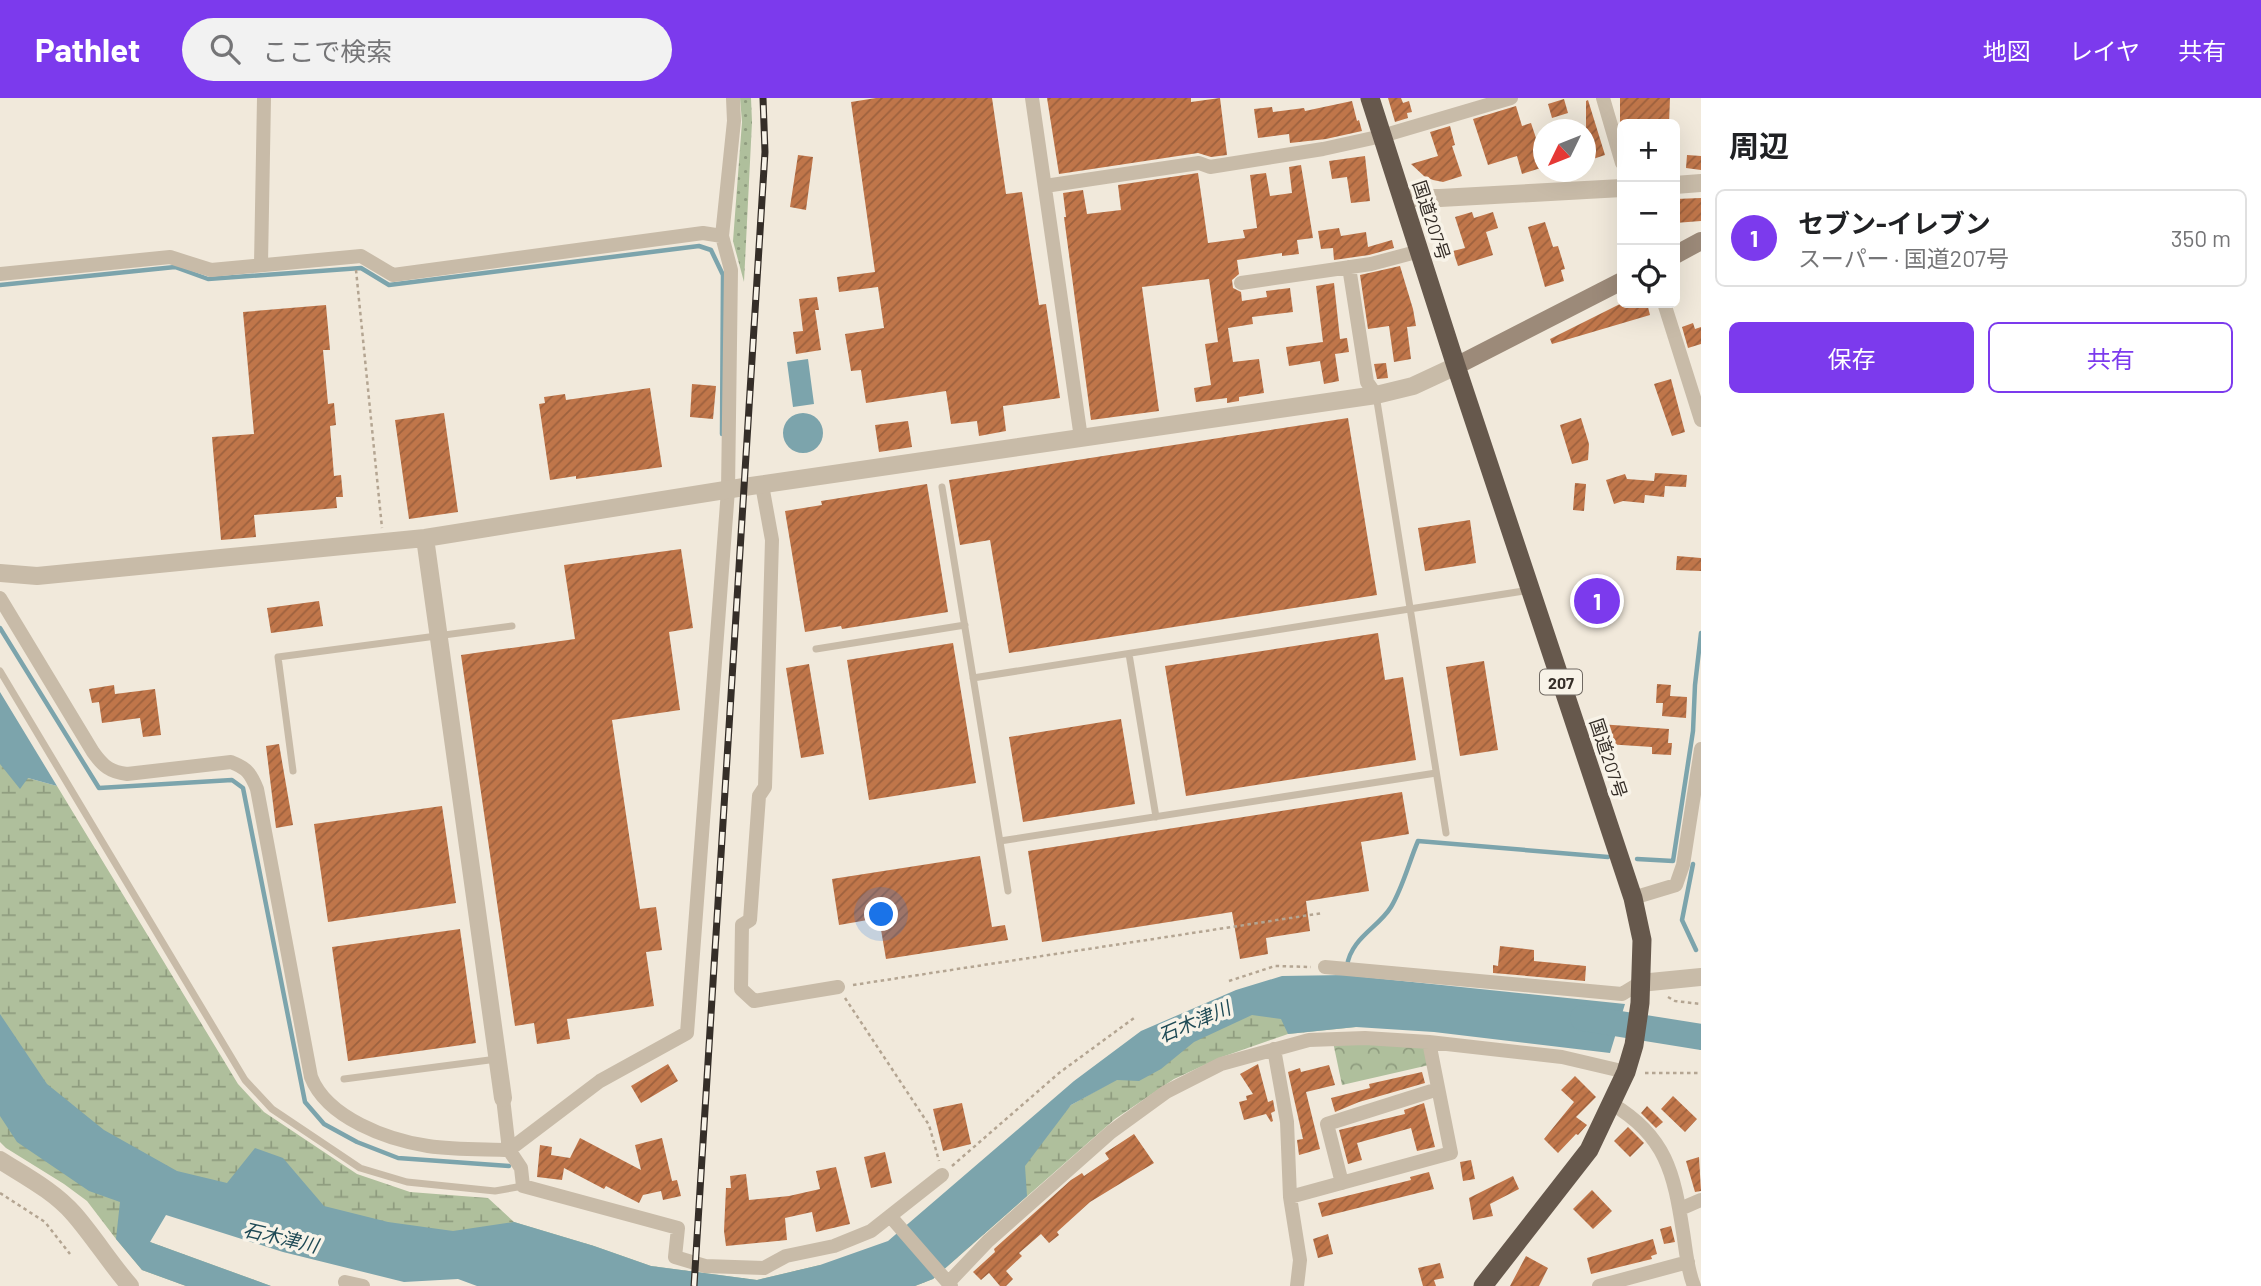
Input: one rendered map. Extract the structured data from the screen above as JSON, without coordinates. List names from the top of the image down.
{
  "streets": {
    "highway": ["国道207号", "207"]
  },
  "water": ["石木津川"],
  "north": "bottom left",
  "page": {
    "header": "Pathlet",
    "search": "ここで検索",
    "nav": ["地図", "レイヤ", "共有"],
    "heading": "周辺",
    "map_buttons": ["+", "−"],
    "list": [
      {
        "mark": "1",
        "name": "セブン-イレブン",
        "note": "スーパー · 国道207号",
        "value": "350 m"
      }
    ],
    "buttons": ["保存", "共有"],
    "pins": "1"
  }
}
